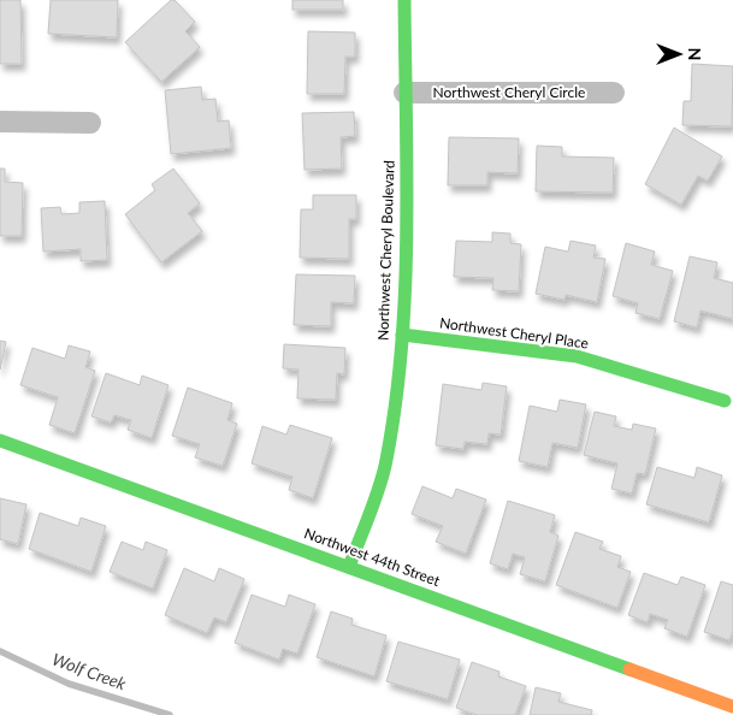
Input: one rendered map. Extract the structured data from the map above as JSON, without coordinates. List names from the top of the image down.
{
  "streets": {
    "street": [
      "Northwest Cheryl Circle",
      "Northwest Cheryl Boulevard",
      "Northwest Cheryl Place",
      "Northwest 44th Street"
    ]
  },
  "crossings": [
    ["Northwest Cheryl Circle", "Northwest Cheryl Boulevard"],
    ["Northwest Cheryl Boulevard", "Northwest Cheryl Place"],
    ["Northwest Cheryl Boulevard", "Northwest 44th Street"]
  ],
  "water": ["Wolf Creek"],
  "north": "right"
}
